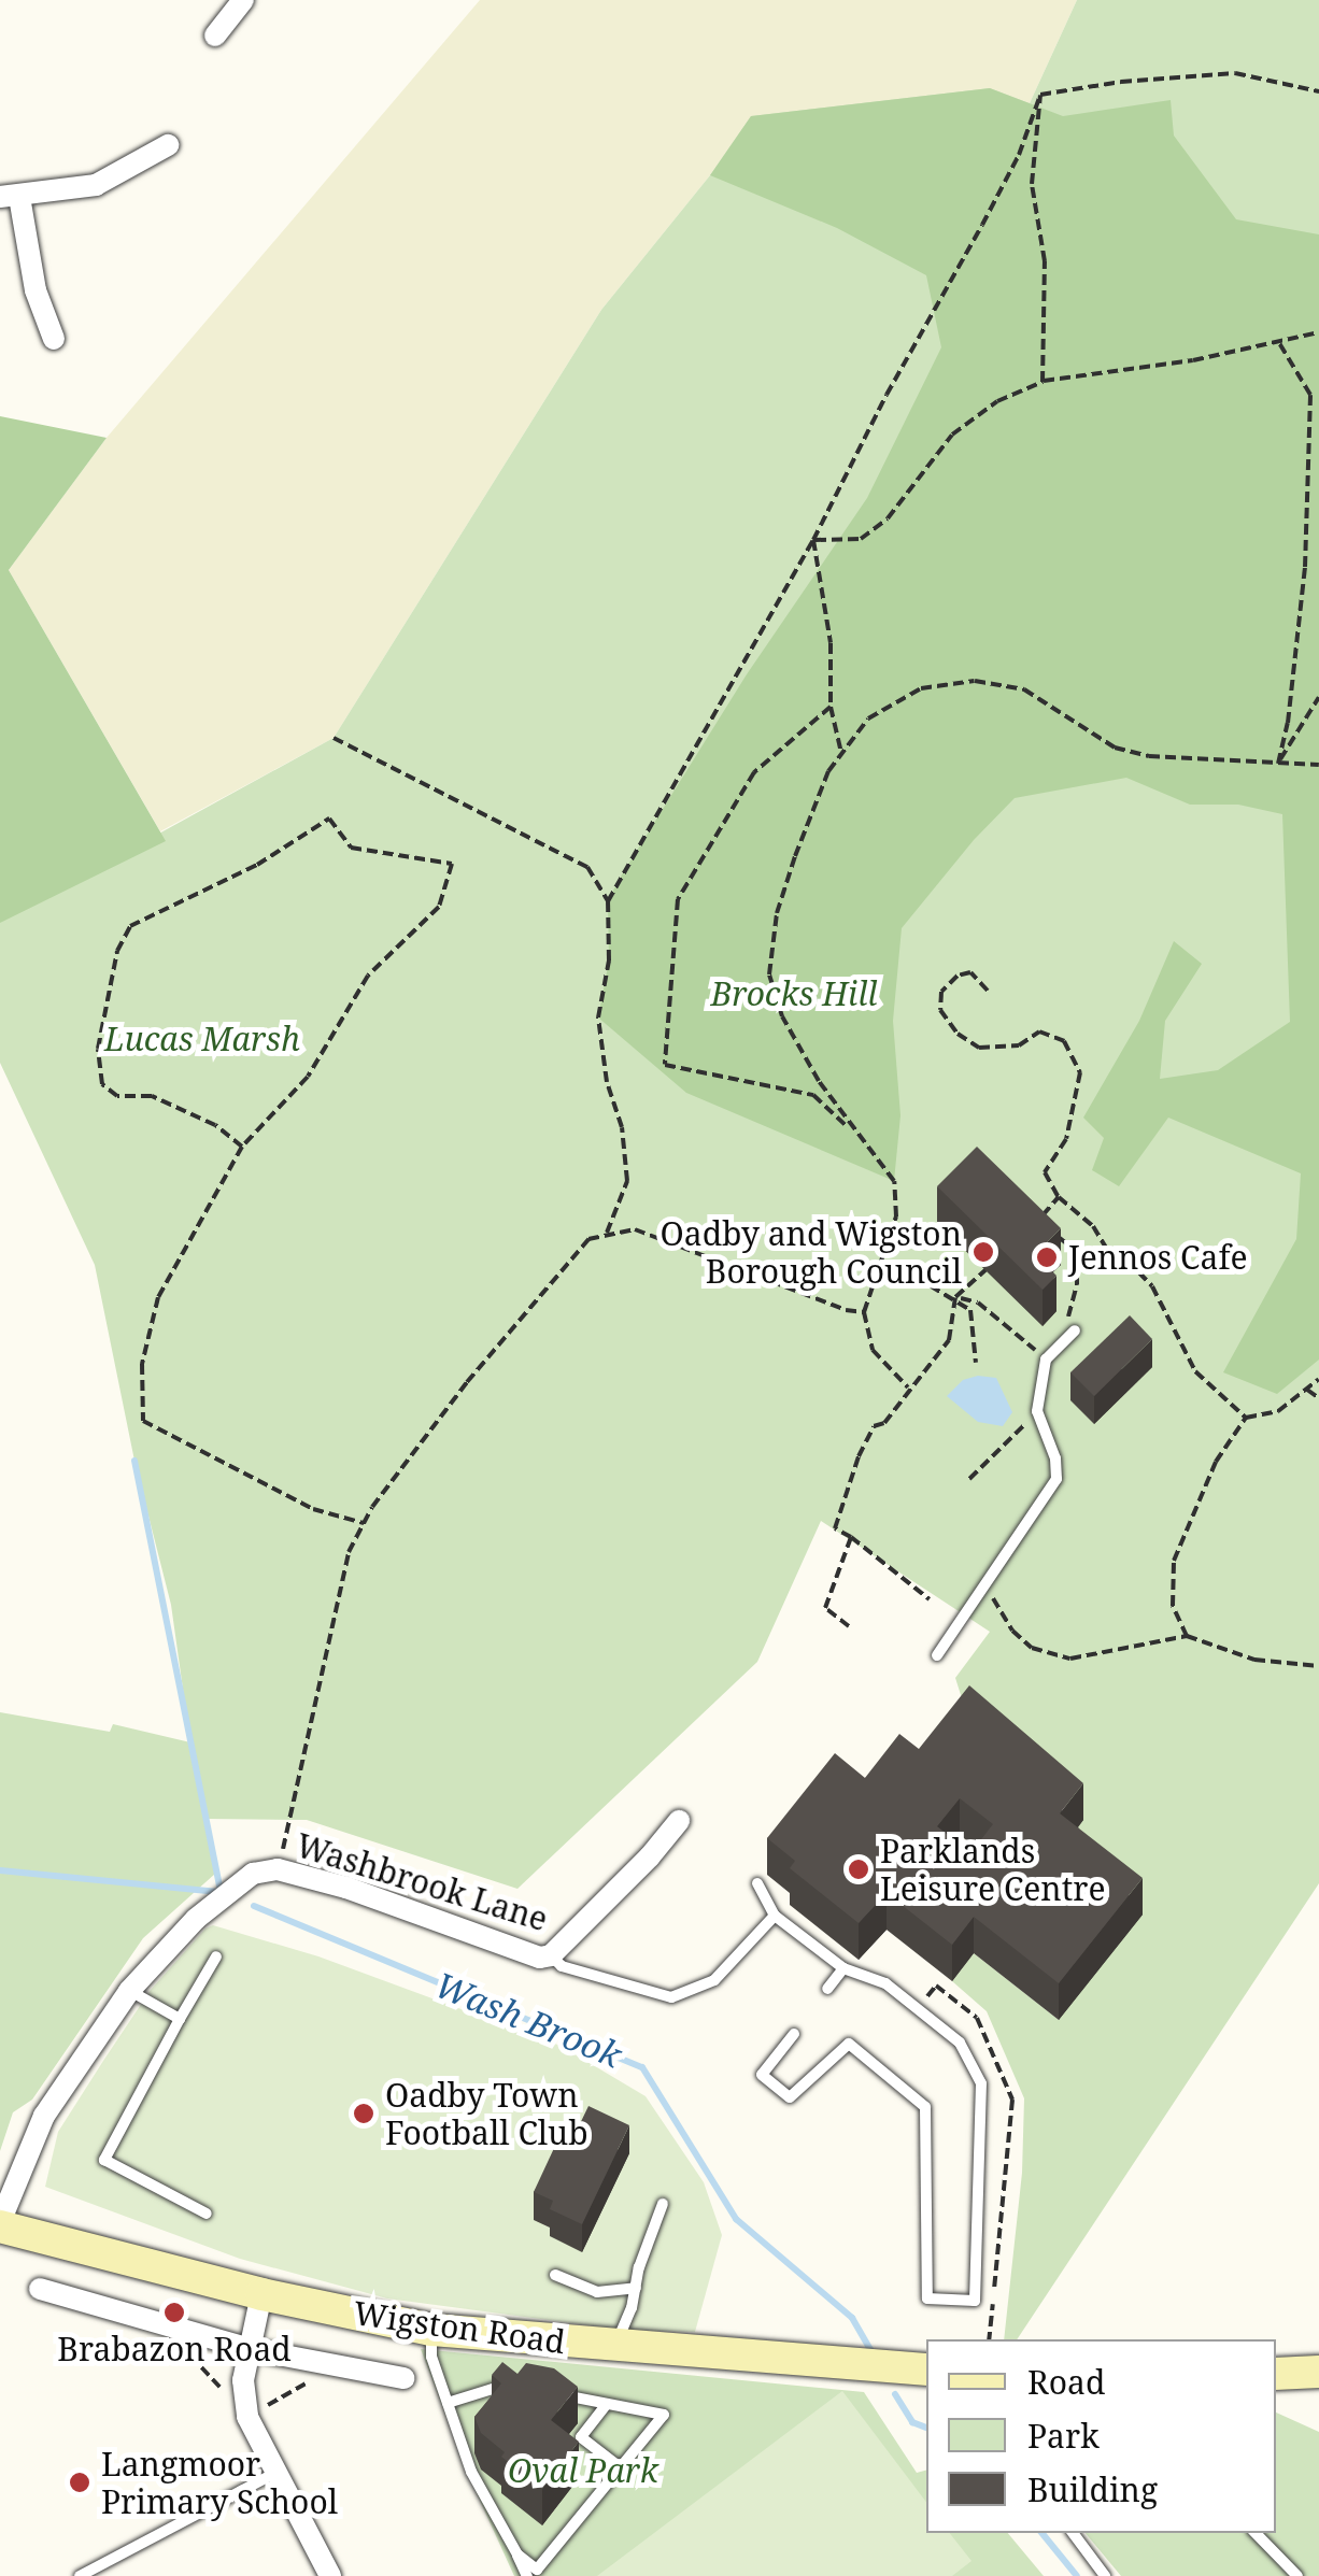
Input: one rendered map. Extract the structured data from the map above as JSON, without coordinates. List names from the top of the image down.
{
  "streets": {
    "main road": ["Wigston Road"],
    "street": ["Washbrook Lane"]
  },
  "crossings": [
    ["Washbrook Lane", "Wigston Road"]
  ],
  "water": ["Wash Brook"],
  "parks": ["Brocks Hill", "Lucas Marsh", "Oval Park"],
  "places": [
    "Oadby and Wigston Borough Council",
    "Jennos Cafe",
    "Parklands Leisure Centre",
    "Oadby Town Football Club",
    "Brabazon Road",
    "Langmoor Primary School"
  ],
  "legend": ["Road", "Park", "Building"]
}
